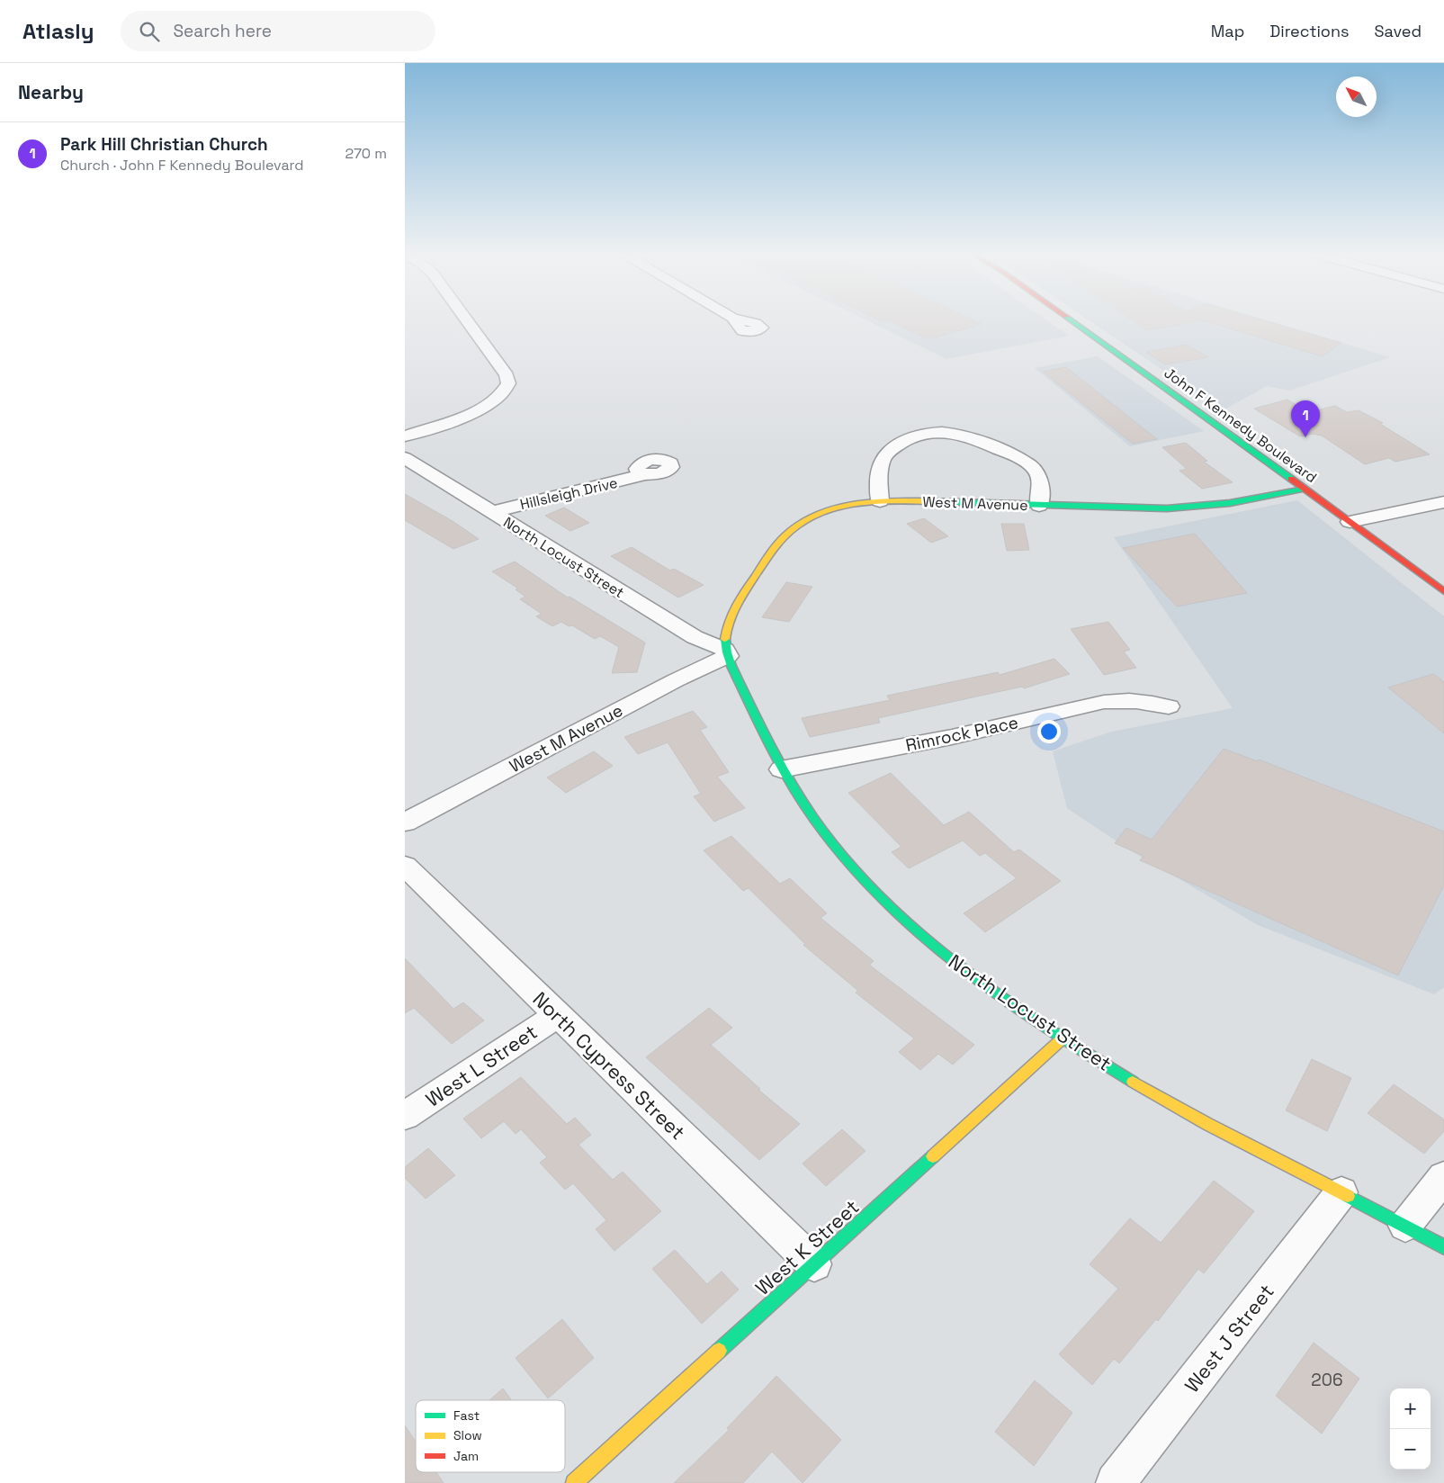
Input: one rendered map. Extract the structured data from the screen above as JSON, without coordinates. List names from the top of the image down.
{
  "streets": {
    "street": [
      "John F Kennedy Boulevard",
      "Hillsleigh Drive",
      "West M Avenue",
      "North Locust Street",
      "Rimrock Place",
      "West L Street",
      "North Cypress Street",
      "West K Street",
      "West J Street"
    ]
  },
  "crossings": [
    ["John F Kennedy Boulevard", "West M Avenue"],
    ["Hillsleigh Drive", "North Locust Street"],
    ["West M Avenue", "North Locust Street"],
    ["North Locust Street", "Rimrock Place"],
    ["North Locust Street", "West K Street"],
    ["North Locust Street", "West J Street"],
    ["West L Street", "North Cypress Street"],
    ["North Cypress Street", "West K Street"]
  ],
  "house_numbers": ["206"],
  "legend": ["Fast", "Slow", "Jam"],
  "north": "top left",
  "page": {
    "header": "Atlasly",
    "search": "Search here",
    "nav": ["Map", "Directions", "Saved"],
    "heading": "Nearby",
    "list": [
      {
        "mark": "1",
        "name": "Park Hill Christian Church",
        "note": "Church · John F Kennedy Boulevard",
        "value": "270 m"
      }
    ],
    "pins": "1",
    "map_buttons": ["+", "−"]
  }
}
